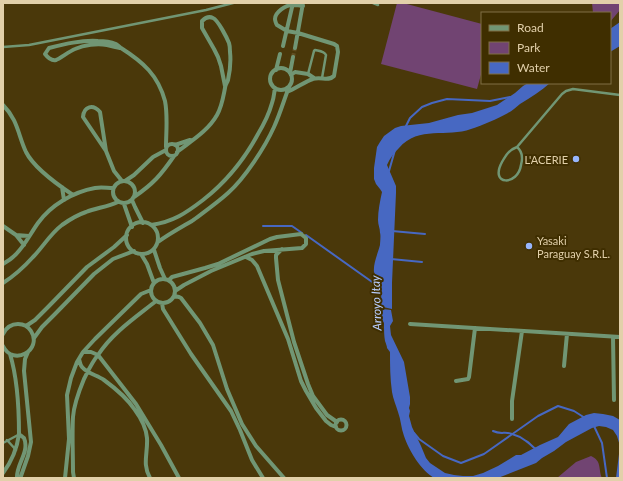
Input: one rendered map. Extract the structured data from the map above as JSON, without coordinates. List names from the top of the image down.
{
  "water": ["Arroyo Itay"],
  "places": ["L'ACERIE", "Yasaki Paraguay S.R.L."],
  "legend": ["Road", "Park", "Water"]
}
